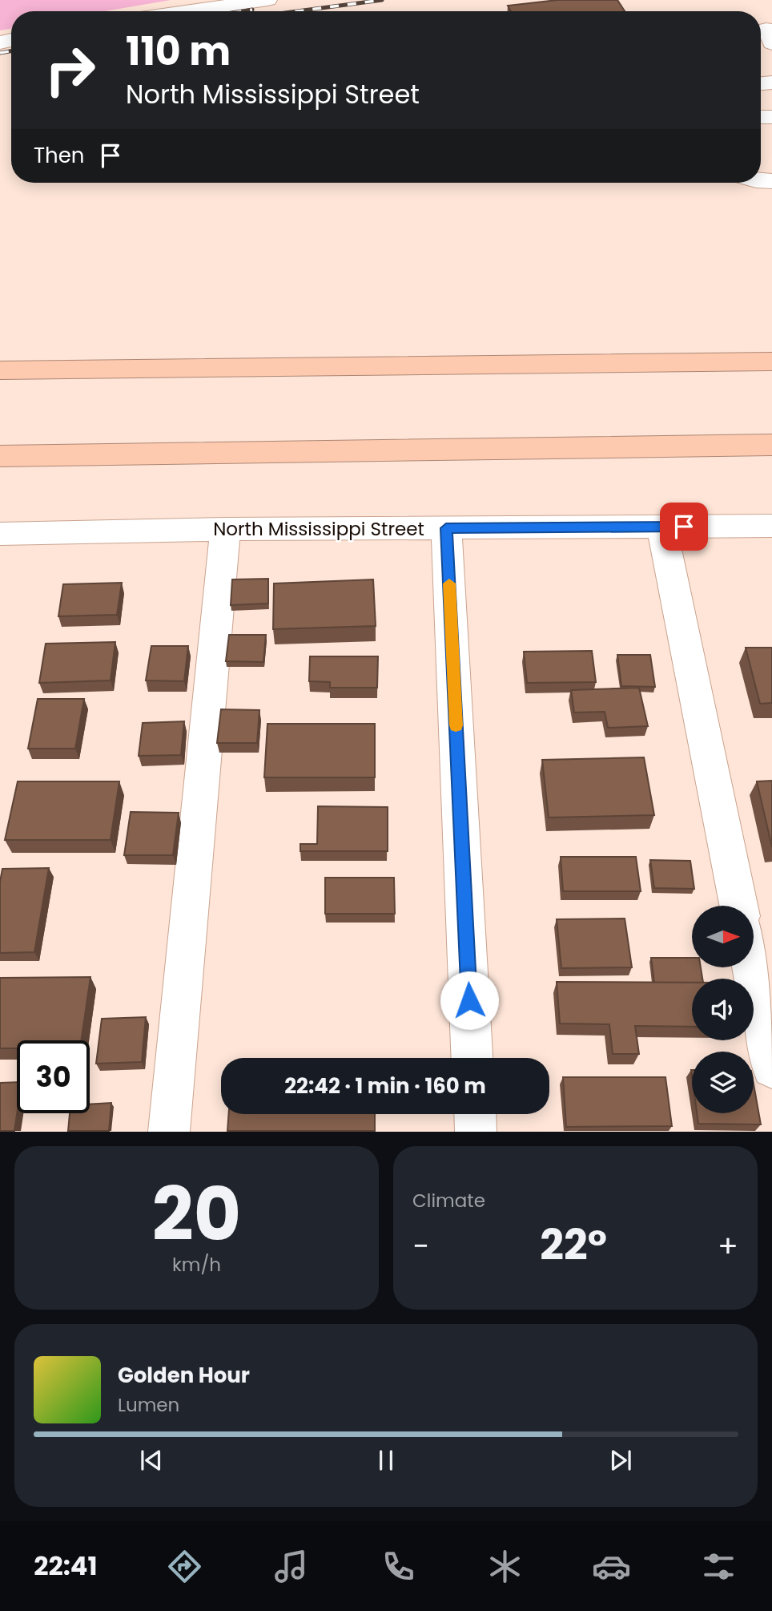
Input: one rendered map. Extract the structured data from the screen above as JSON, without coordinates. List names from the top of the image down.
{
  "streets": {
    "street": ["North Mississippi Street"]
  },
  "north": "right",
  "page": {
    "turn": ["110 m", "North Mississippi Street"],
    "then": "Then",
    "limit": "30",
    "trip": "22:42 · 1 min · 160 m",
    "tile": [
      ["20", "km/h"],
      "Climate"
    ],
    "heat": ["−", "22°", "+"],
    "song": ["Golden Hour", "Lumen"],
    "tabs": "22:41"
  }
}
